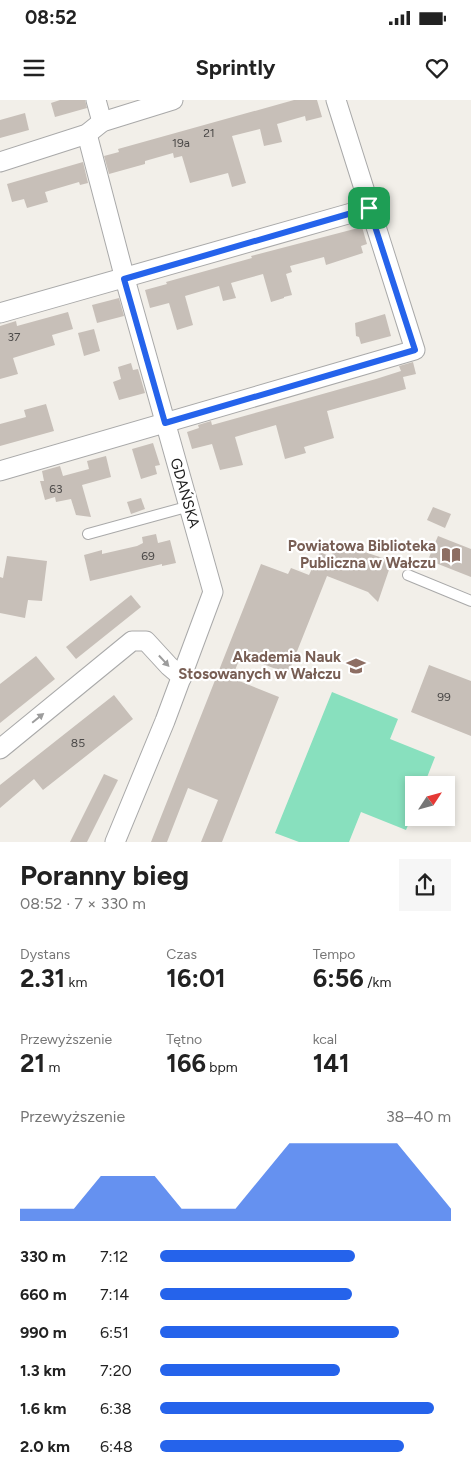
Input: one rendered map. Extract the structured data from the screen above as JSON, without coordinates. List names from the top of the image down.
{
  "streets": {
    "street": ["GDAŃSKA"]
  },
  "places": {
    "library": ["Powiatowa Biblioteka Publiczna w Wałczu"],
    "school or university": ["Akademia Nauk Stosowanych w Wałczu"]
  },
  "house_numbers": [
    "21",
    "19a",
    "37",
    "63",
    "69",
    "99",
    "85"
  ],
  "north": "top right",
  "page": {
    "status": "08:52",
    "header": "Sprintly",
    "heading": ["Poranny bieg", "08:52 · 7 × 330 m"],
    "stats": [
      ["Dystans", "2.31 km"],
      ["Czas", "16:01"],
      ["Tempo", "6:56 /km"],
      ["Przewyższenie", "21 m"],
      ["Tętno", "166 bpm"],
      ["kcal", "141"]
    ],
    "chart": ["Przewyższenie", "38–40 m"],
    "list": [
      {
        "name": "330 m",
        "note": "7:12"
      },
      {
        "name": "660 m",
        "note": "7:14"
      },
      {
        "name": "990 m",
        "note": "6:51"
      },
      {
        "name": "1.3 km",
        "note": "7:20"
      },
      {
        "name": "1.6 km",
        "note": "6:38"
      },
      {
        "name": "2.0 km",
        "note": "6:48"
      }
    ]
  }
}
